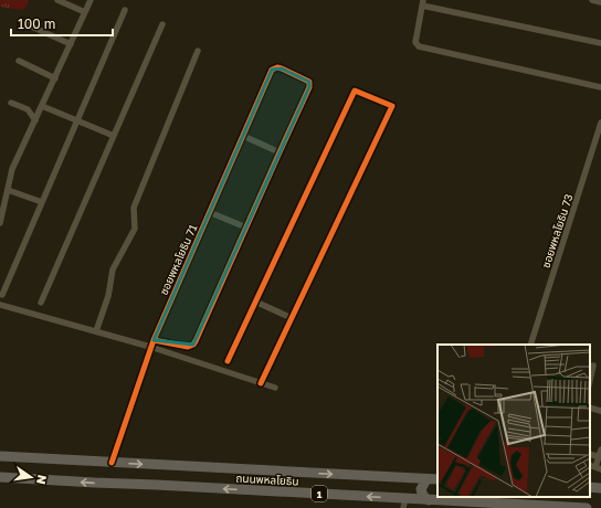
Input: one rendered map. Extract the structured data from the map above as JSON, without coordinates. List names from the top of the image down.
{
  "streets": {
    "main road": ["ถนนพหลโยธิน", "1"],
    "street": ["ซอยพหลโยธิน 73", "ซอยพหลโยธิน 71"]
  },
  "crossings": [
    ["ซอยพหลโยธิน 71", "ถนนพหลโยธิน"]
  ],
  "scale_bar": "100 m",
  "north": "right"
}
